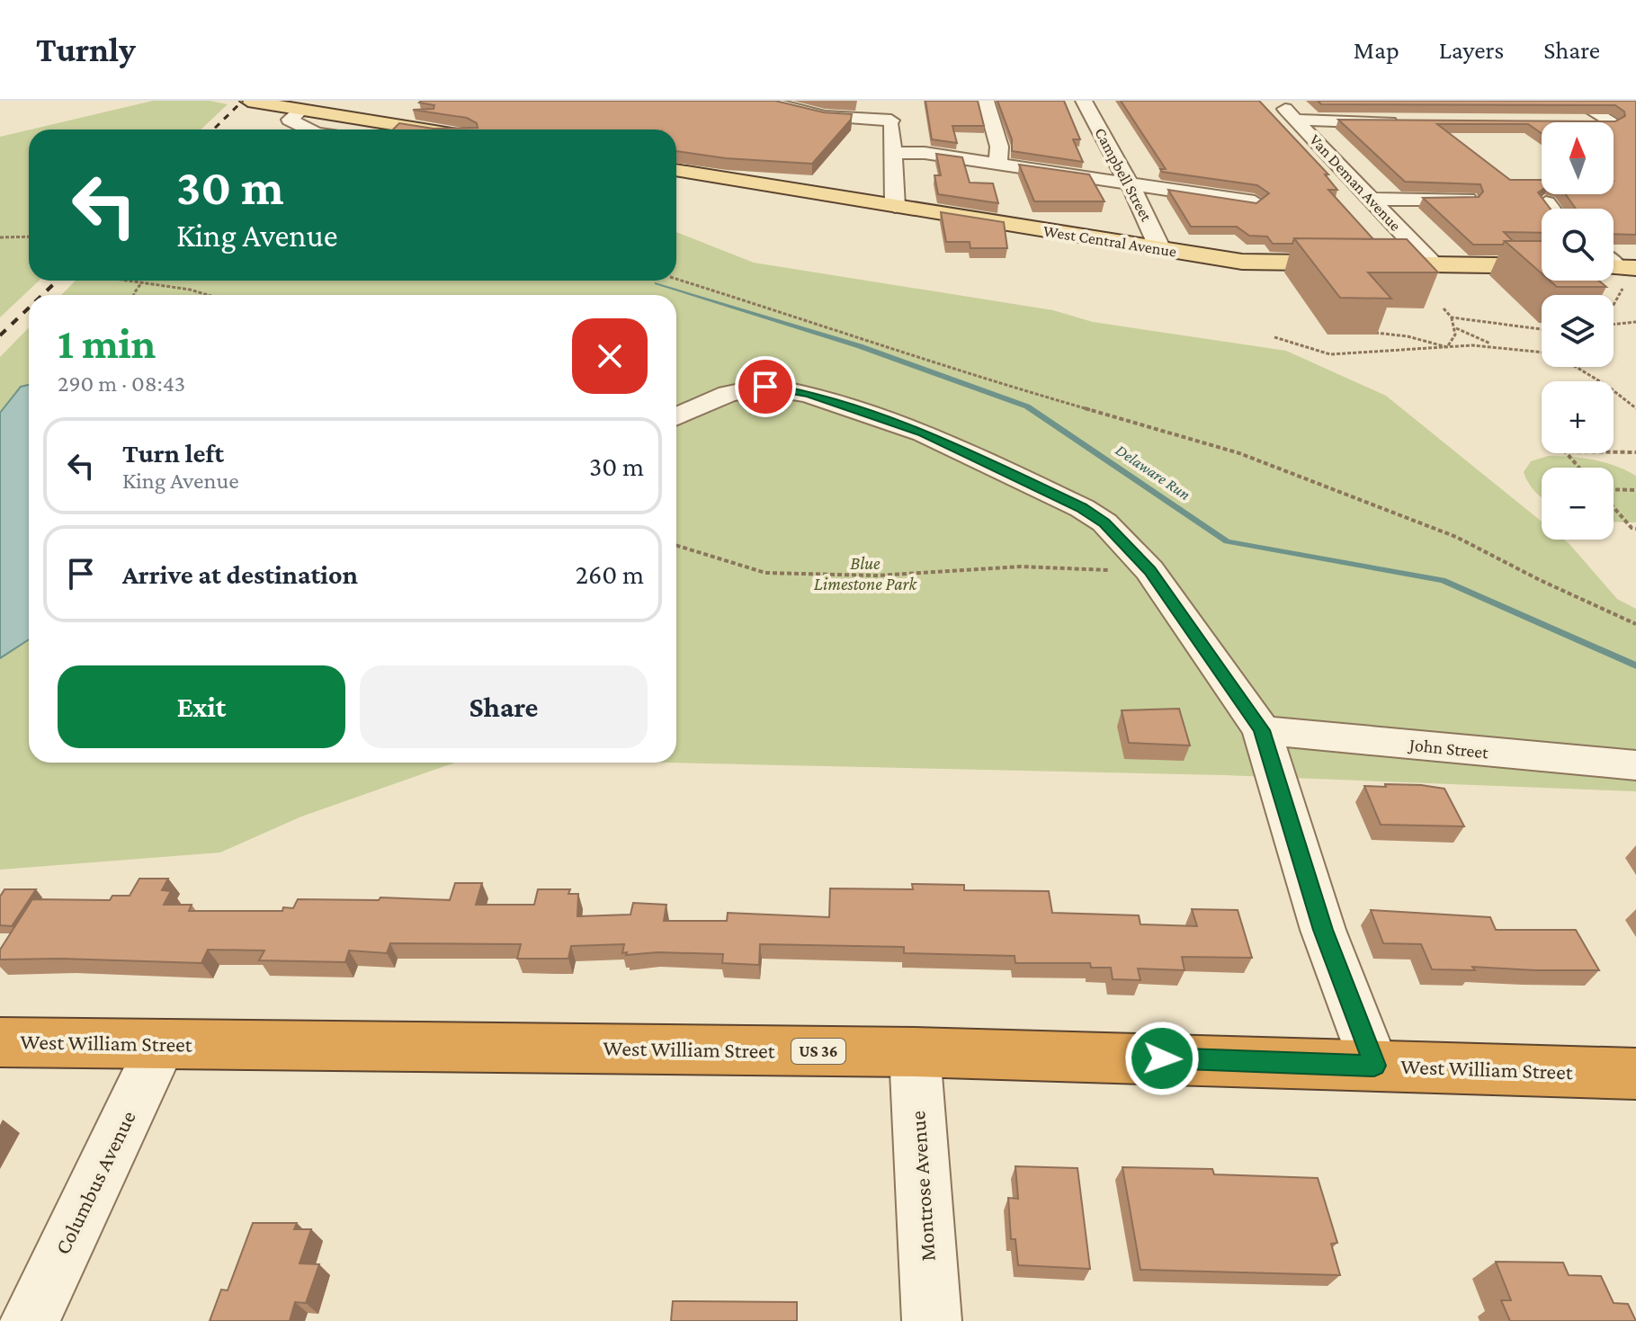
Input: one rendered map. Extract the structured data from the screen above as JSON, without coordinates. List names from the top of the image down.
{
  "streets": {
    "highway": ["West William Street", "US 36"],
    "main road": ["West Central Avenue"],
    "street": [
      "Campbell Street",
      "Van Deman Avenue",
      "John Street",
      "Columbus Avenue",
      "Montrose Avenue"
    ]
  },
  "crossings": [
    ["Campbell Street", "West Central Avenue"],
    ["Van Deman Avenue", "West Central Avenue"],
    ["West William Street", "Columbus Avenue"],
    ["West William Street", "Montrose Avenue"]
  ],
  "water": ["Delaware Run"],
  "parks": ["Blue Limestone Park"],
  "north": "top",
  "page": {
    "header": "Turnly",
    "nav": ["Map", "Layers", "Share"],
    "map_buttons": ["+", "−"],
    "turn": ["30 m", "King Avenue"],
    "heading": ["1 min", "290 m · 08:43"],
    "list": [
      {
        "name": "Turn left",
        "note": "King Avenue",
        "value": "30 m"
      },
      {
        "name": "Arrive at destination",
        "value": "260 m"
      }
    ],
    "buttons": ["Exit", "Share"]
  }
}
